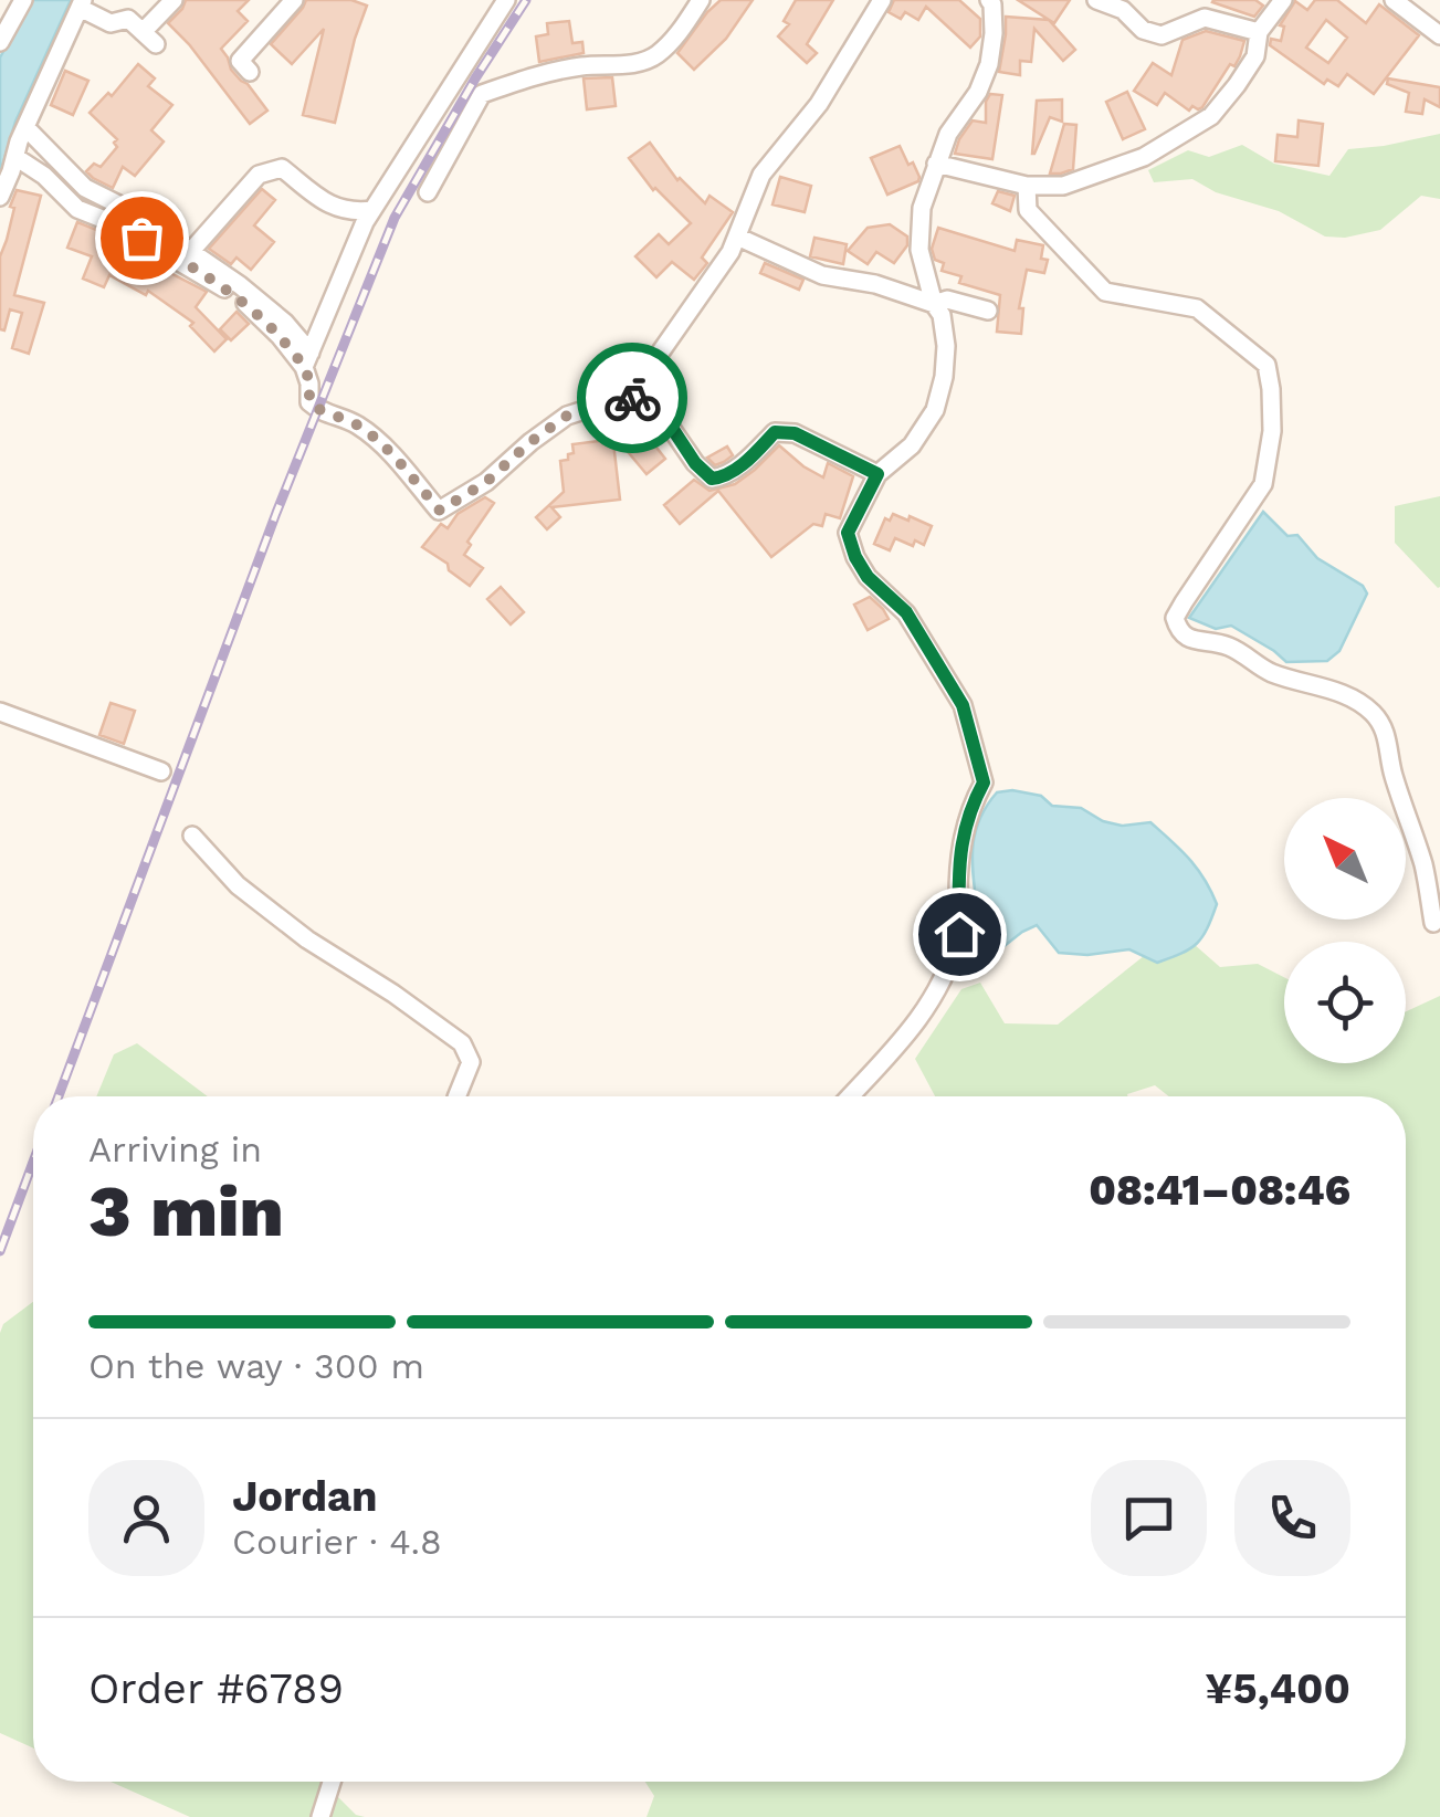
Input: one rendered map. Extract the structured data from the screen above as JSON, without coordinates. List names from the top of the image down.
{
  "north": "top left",
  "page": {
    "heading": ["3 min", "Arriving in", "08:41–08:46"],
    "panel": [
      "Jordan",
      "Courier · 4.8",
      "Order #6789",
      "¥5,400"
    ],
    "bar": "On the way · 300 m"
  }
}
